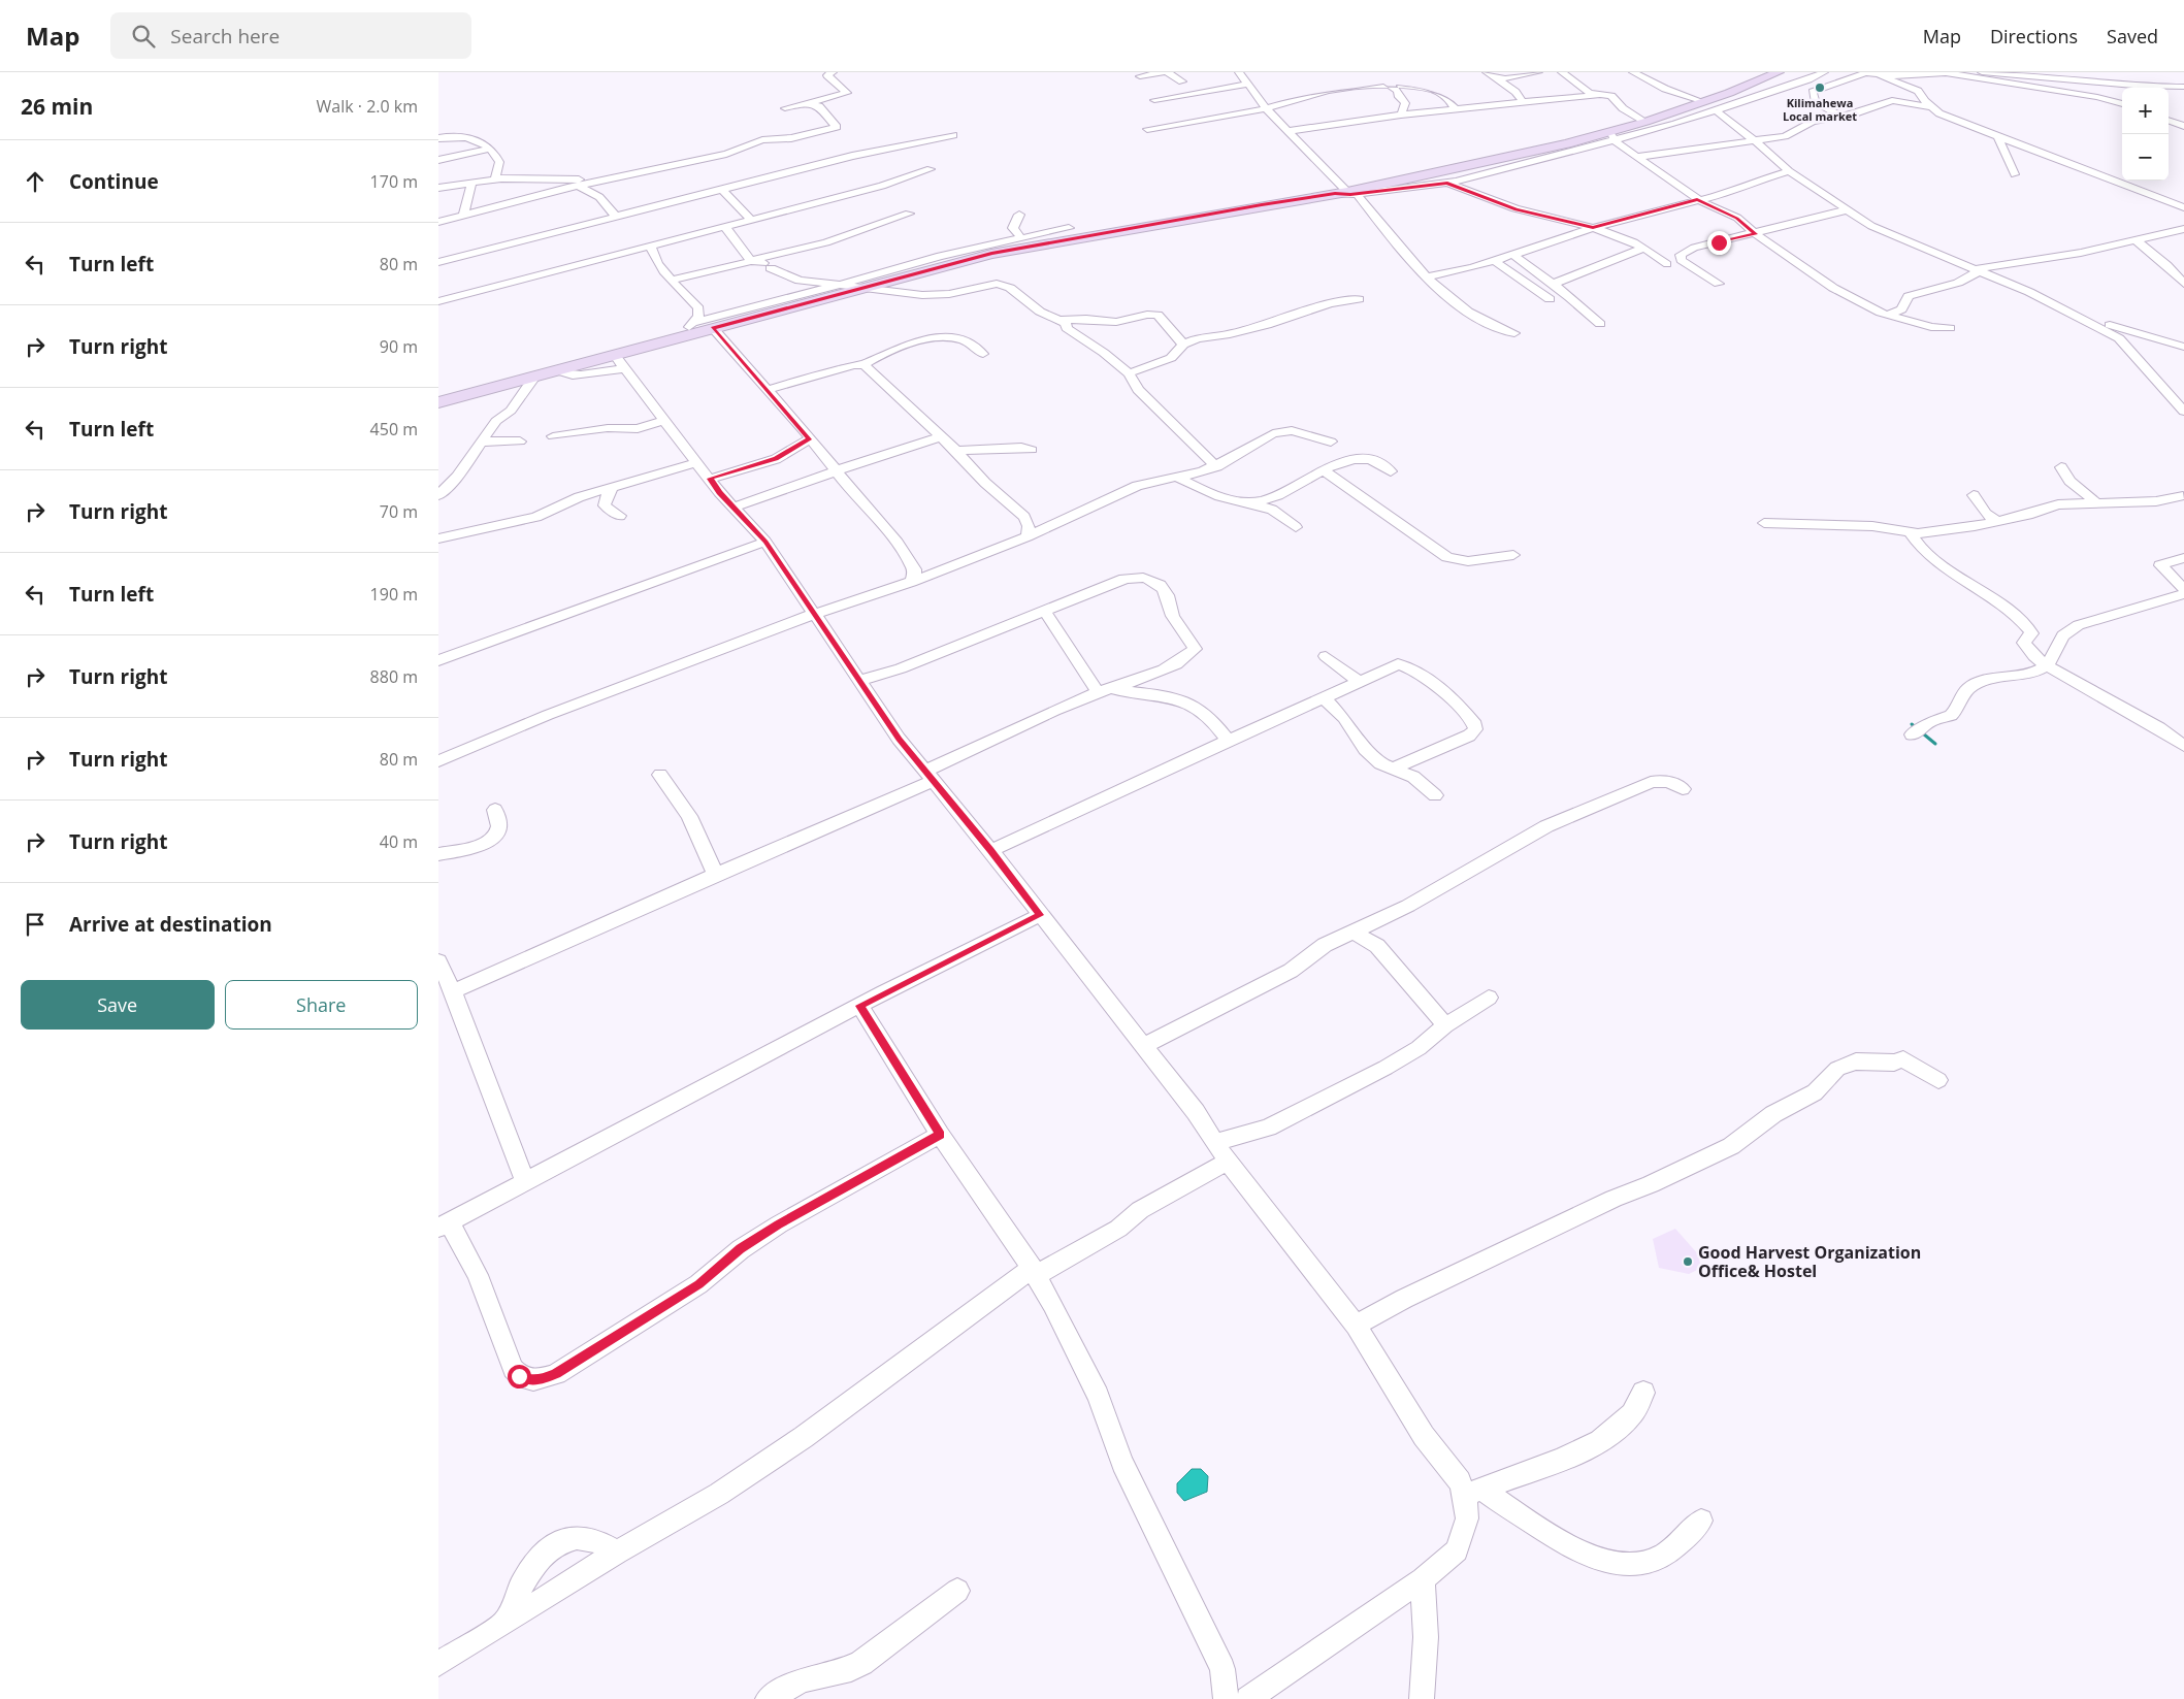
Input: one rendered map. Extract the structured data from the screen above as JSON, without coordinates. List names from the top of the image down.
{
  "places": ["Kilimahewa Local market", "Good Harvest Organization Office& Hostel"],
  "page": {
    "header": "Map",
    "search": "Search here",
    "nav": ["Map", "Directions", "Saved"],
    "heading": ["26 min", "Walk · 2.0 km"],
    "map_buttons": ["+", "−"],
    "list": [
      ["Continue", "170 m"],
      ["Turn left", "80 m"],
      ["Turn right", "90 m"],
      ["Turn left", "450 m"],
      ["Turn right", "70 m"],
      ["Turn left", "190 m"],
      ["Turn right", "880 m"],
      ["Turn right", "80 m"],
      ["Turn right", "40 m"],
      "Arrive at destination"
    ],
    "buttons": ["Save", "Share"]
  }
}
